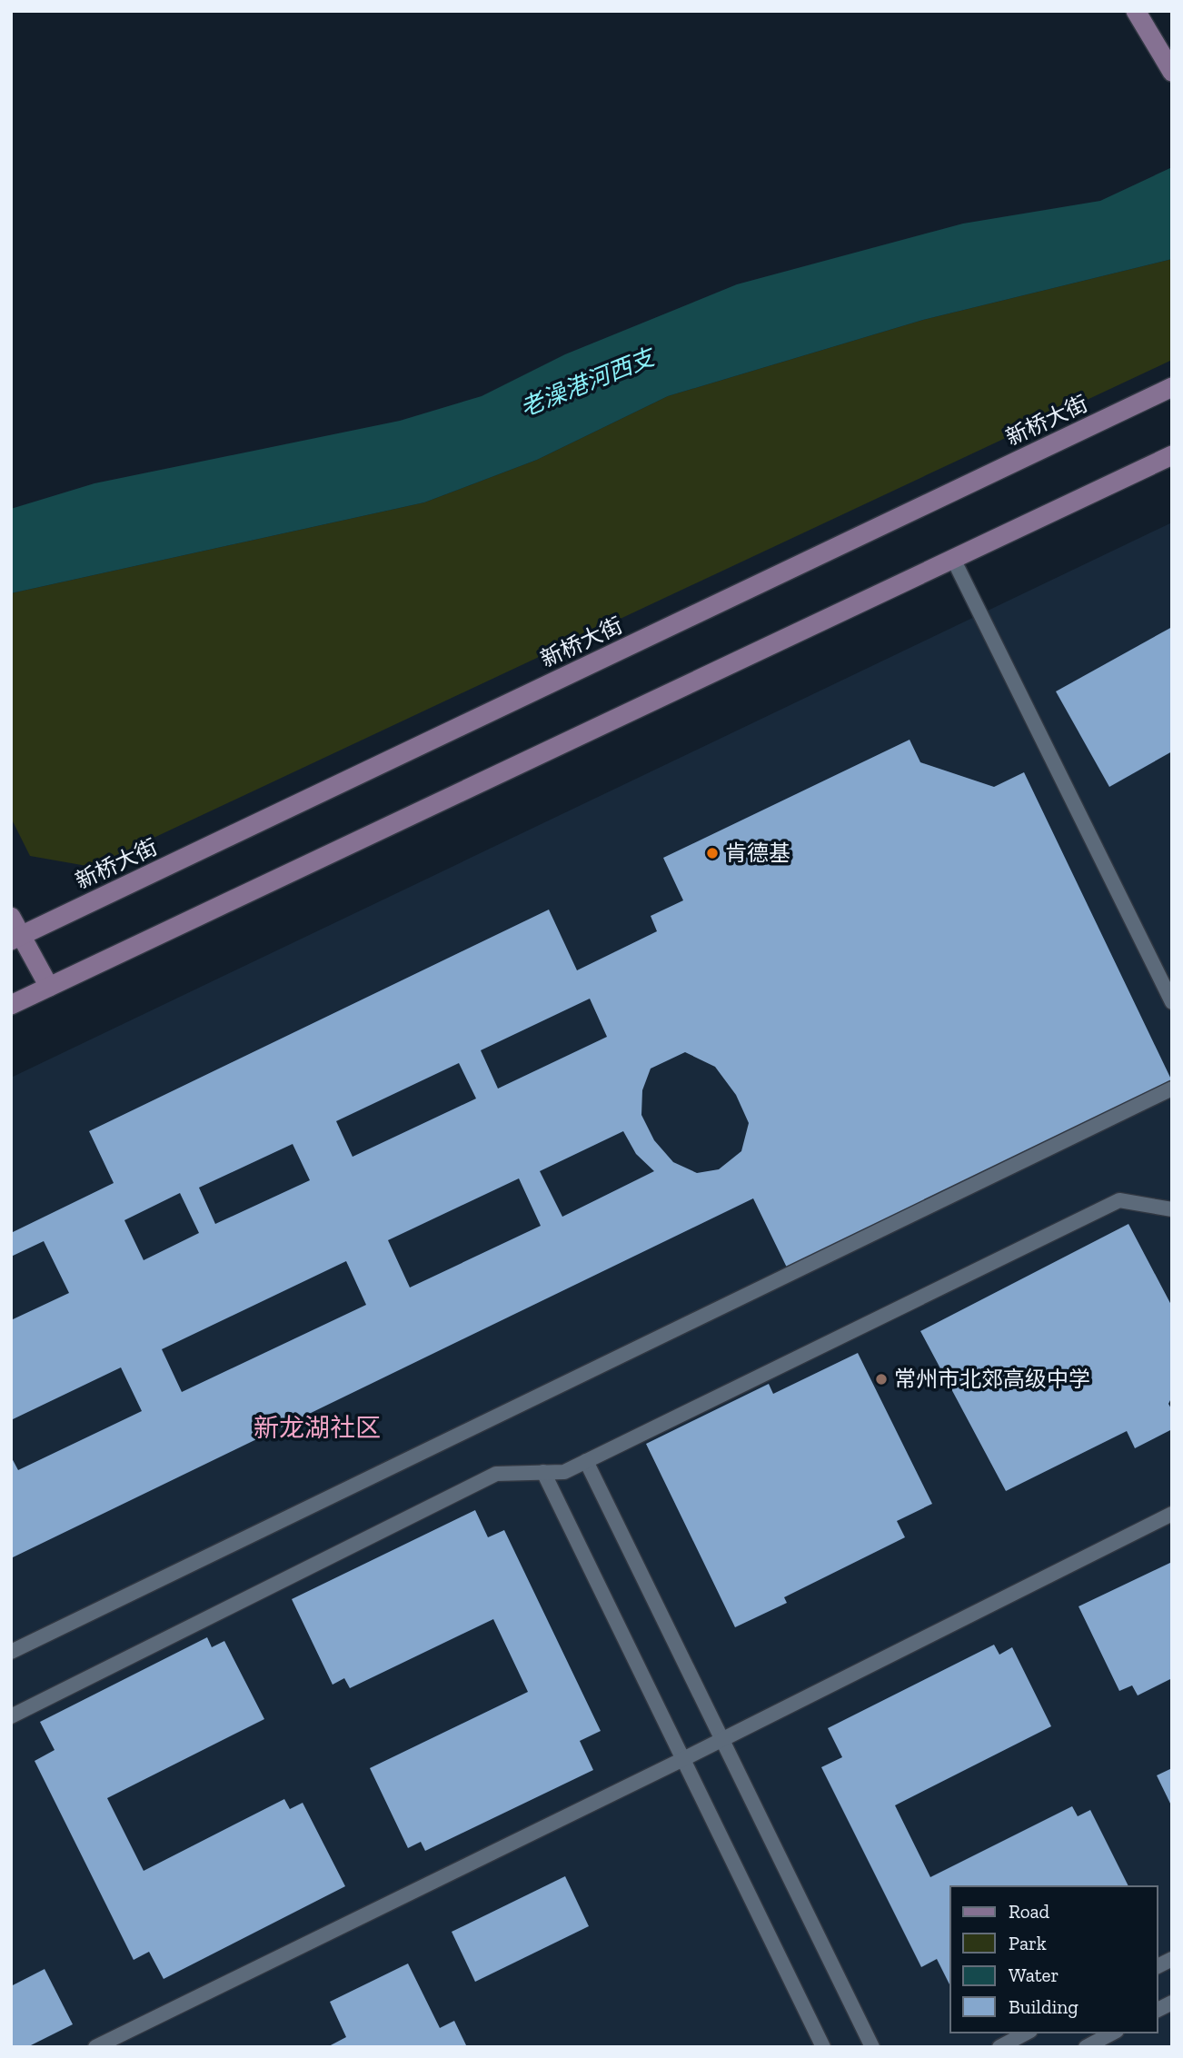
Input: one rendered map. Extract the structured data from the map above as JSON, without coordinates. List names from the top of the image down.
{
  "streets": {
    "street": ["新桥大街"]
  },
  "districts": ["新龙湖社区"],
  "water": ["老澡港河西支"],
  "places": ["肯德基", "常州市北郊高级中学"],
  "legend": [
    "Road",
    "Park",
    "Water",
    "Building"
  ]
}
